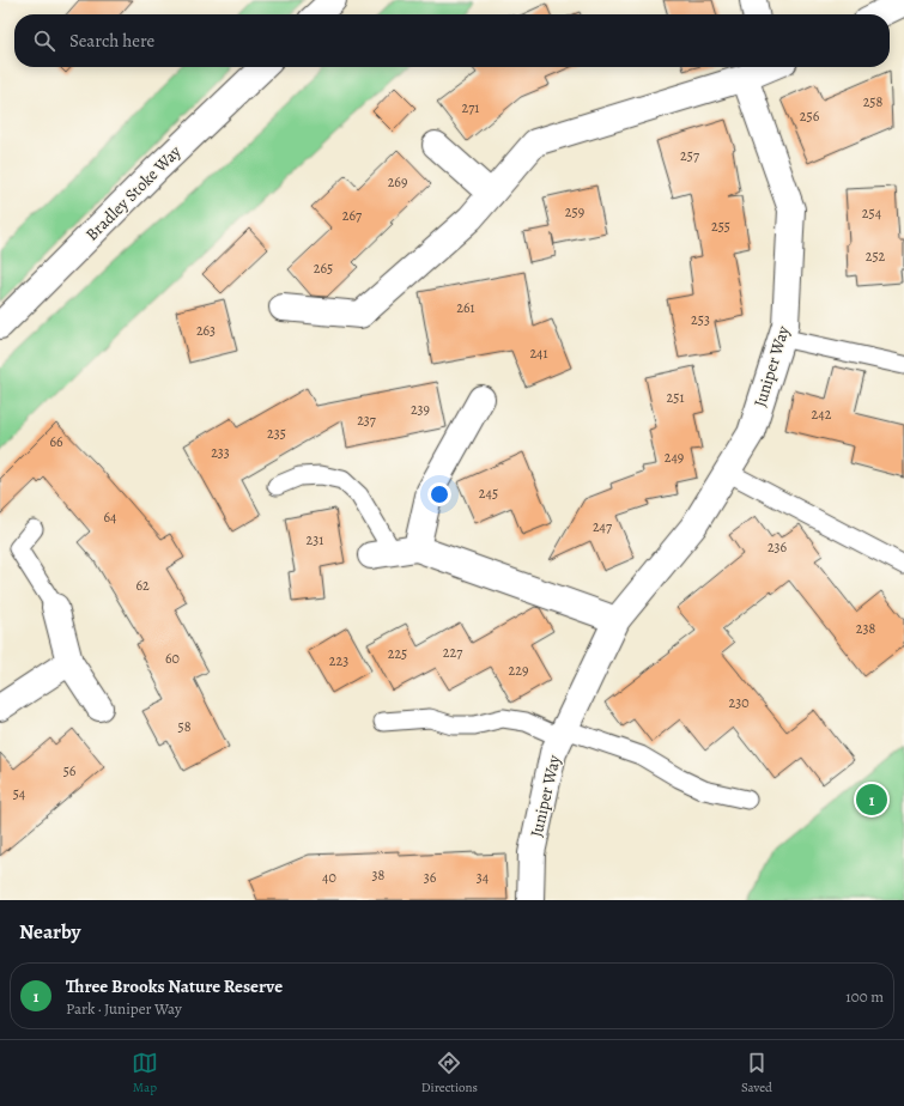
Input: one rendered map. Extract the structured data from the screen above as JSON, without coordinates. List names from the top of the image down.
{
  "streets": {
    "street": ["Bradley Stoke Way", "Juniper Way"]
  },
  "house_numbers": [
    "258",
    "271",
    "256",
    "257",
    "269",
    "259",
    "254",
    "267",
    "255",
    "252",
    "265",
    "261",
    "253",
    "263",
    "241",
    "251",
    "239",
    "242",
    "237",
    "235",
    "66",
    "233",
    "249",
    "245",
    "64",
    "247",
    "231",
    "236",
    "62",
    "238",
    "227",
    "225",
    "60",
    "223",
    "229",
    "230",
    "58",
    "56",
    "54",
    "38",
    "40",
    "36",
    "34"
  ],
  "page": {
    "search": "Search here",
    "pins": "1",
    "heading": "Nearby",
    "list": [
      {
        "mark": "1",
        "name": "Three Brooks Nature Reserve",
        "note": "Park · Juniper Way",
        "value": "100 m"
      }
    ],
    "nav": ["Map", "Directions", "Saved"]
  }
}
